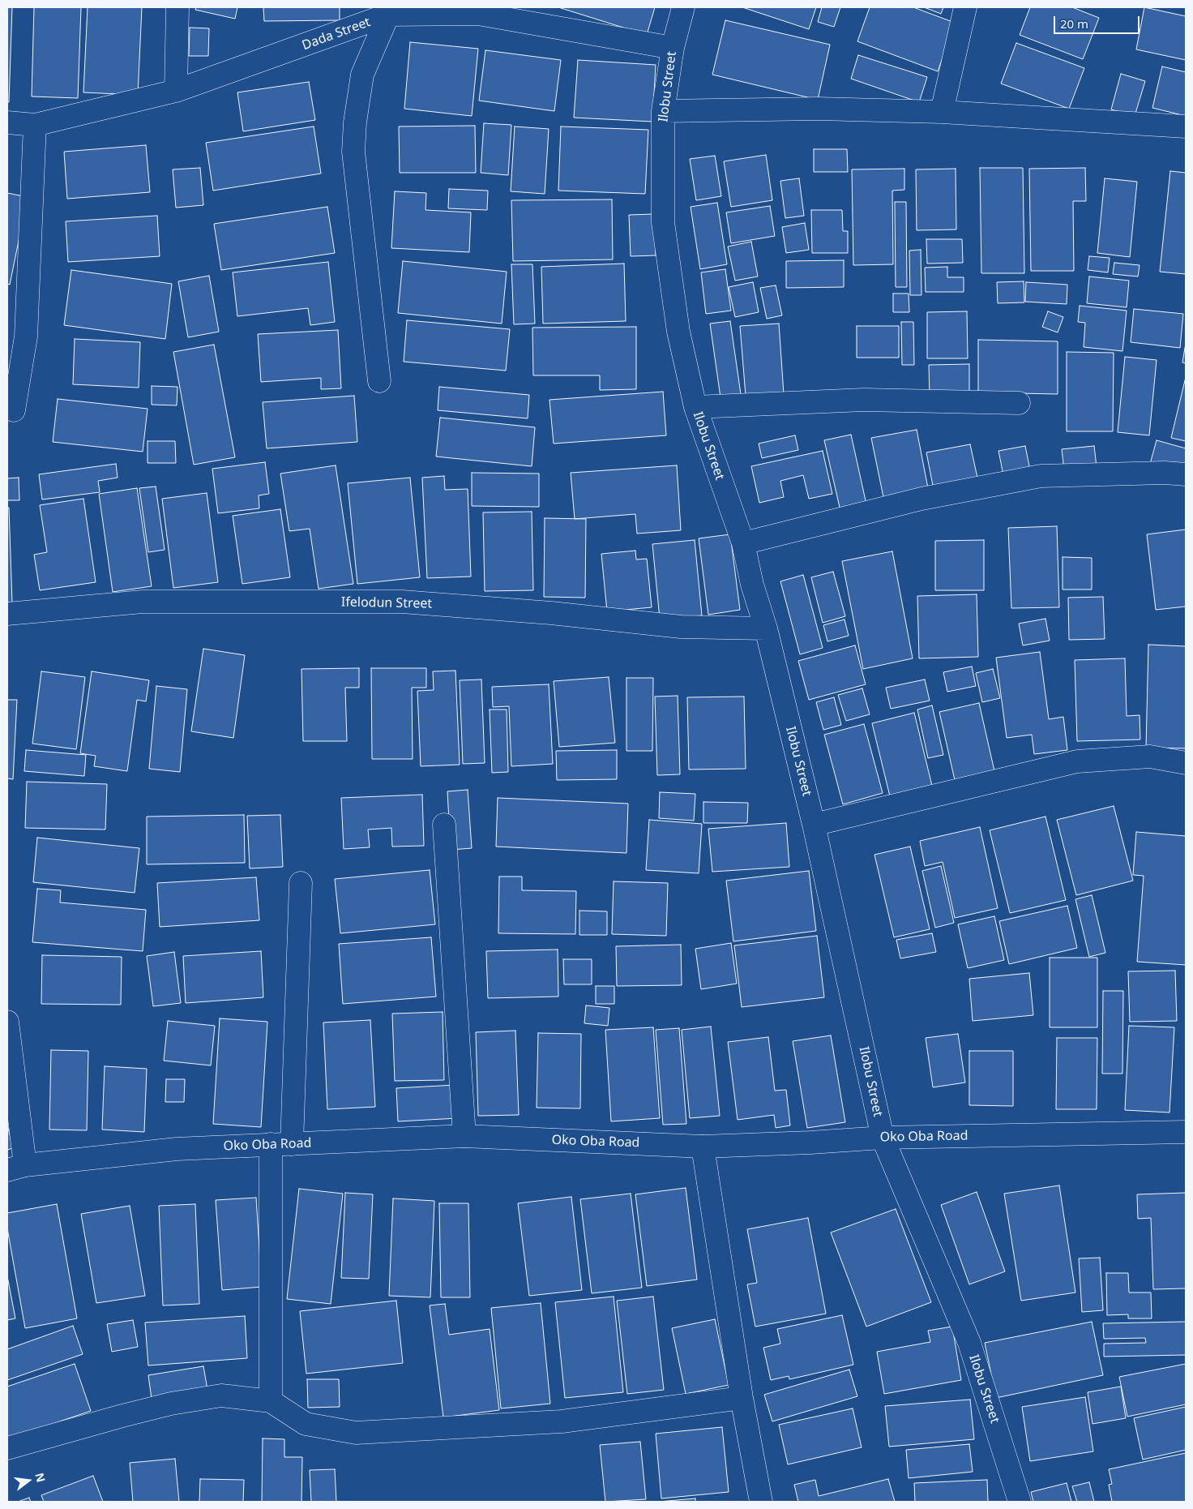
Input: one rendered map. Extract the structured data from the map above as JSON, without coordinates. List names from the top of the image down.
{
  "streets": {
    "street": [
      "Dada Street",
      "Ilobu Street",
      "Ifelodun Street",
      "Oko Oba Road"
    ]
  },
  "crossings": [
    ["Dada Street", "Ilobu Street"],
    ["Ilobu Street", "Ifelodun Street"],
    ["Ilobu Street", "Oko Oba Road"]
  ],
  "scale_bar": "20 m",
  "north": "right"
}
